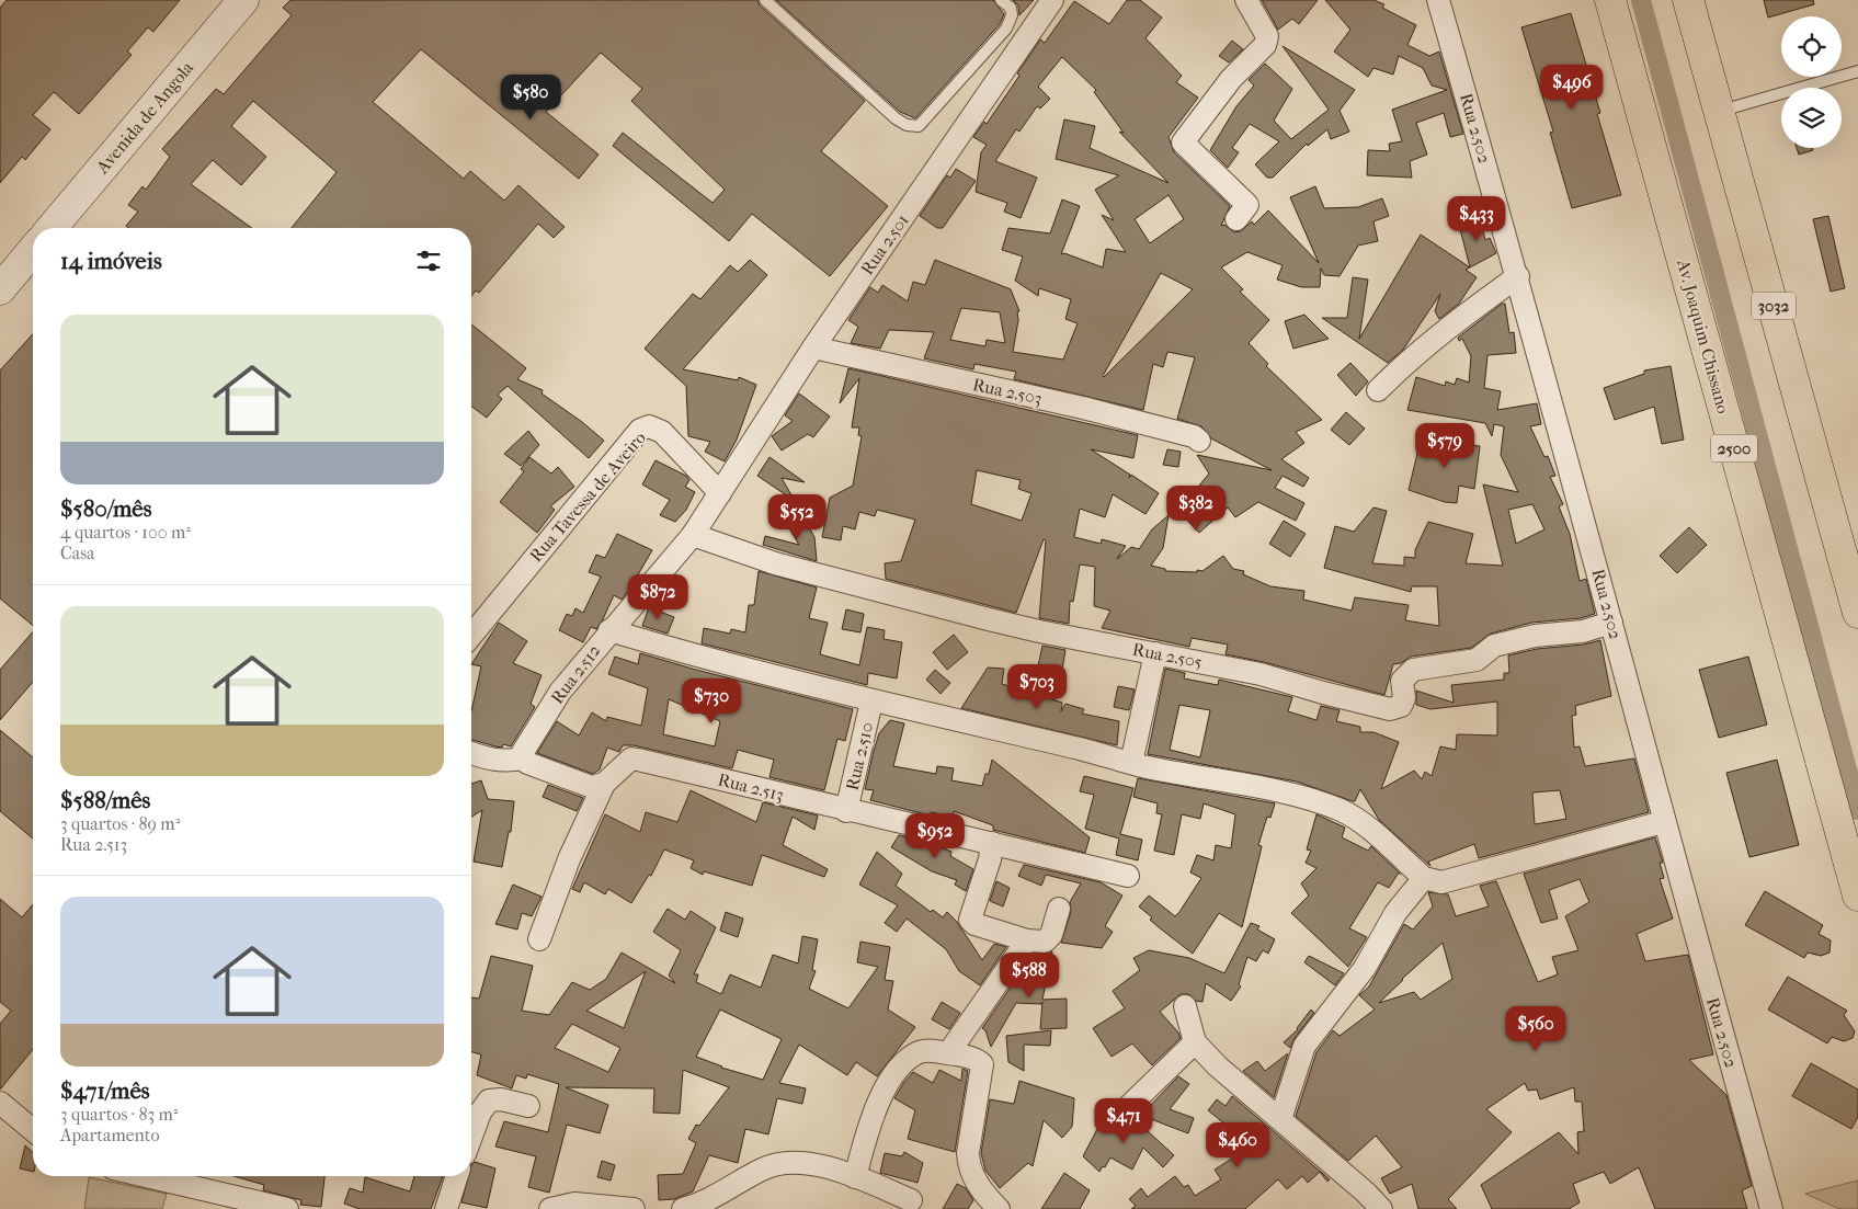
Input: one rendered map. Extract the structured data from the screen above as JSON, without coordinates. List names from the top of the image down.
{
  "streets": {
    "main road": [
      "Avenida de Angola",
      "3032",
      "Av. Joaquim Chissano",
      "2500"
    ],
    "street": [
      "Rua 2.502",
      "Rua 2.501",
      "Rua 2.503",
      "Rua Tavessa de Aveiro",
      "Rua 2.505",
      "Rua 2.512",
      "Rua 2.510",
      "Rua 2.513"
    ]
  },
  "crossings": [
    ["Rua 2.502", "Rua 2.505"],
    ["Rua 2.501", "Rua 2.503"],
    ["Rua 2.501", "Rua Tavessa de Aveiro"],
    ["Rua 2.501", "Rua 2.512"],
    ["Rua Tavessa de Aveiro", "Rua 2.512"],
    ["Rua 2.505", "Rua 2.512"],
    ["Rua 2.510", "Rua 2.513"]
  ],
  "page": {
    "price": [
      "$496",
      "$580",
      "$433",
      "$579",
      "$382",
      "$552",
      "$872",
      "$703",
      "$730",
      "$952",
      "$588",
      "$560",
      "$471",
      "$460"
    ],
    "heading": "14 imóveis",
    "list": [
      {
        "name": "$580/mês",
        "note": "4 quartos · 100 m² · Casa"
      },
      {
        "name": "$588/mês",
        "note": "3 quartos · 89 m² · Rua 2.513"
      },
      {
        "name": "$471/mês",
        "note": "3 quartos · 83 m² · Apartamento"
      }
    ]
  }
}
